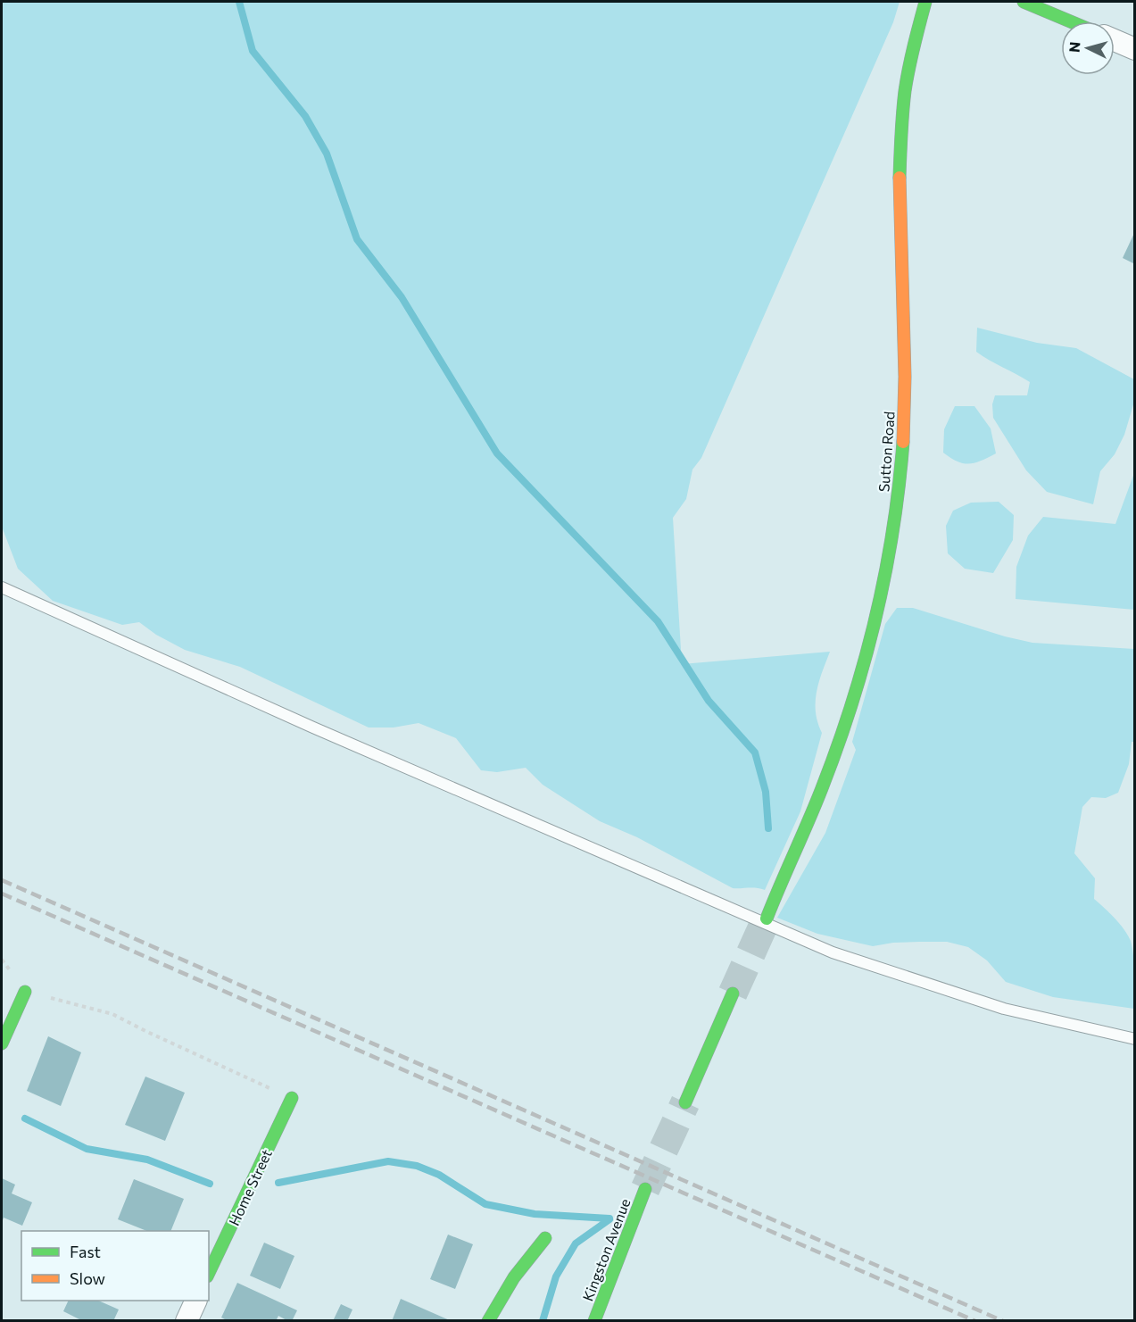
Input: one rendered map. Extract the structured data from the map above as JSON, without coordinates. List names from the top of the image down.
{
  "streets": {
    "street": ["Sutton Road", "Home Street", "Kingston Avenue"]
  },
  "legend": ["Fast", "Slow"],
  "north": "left"
}
